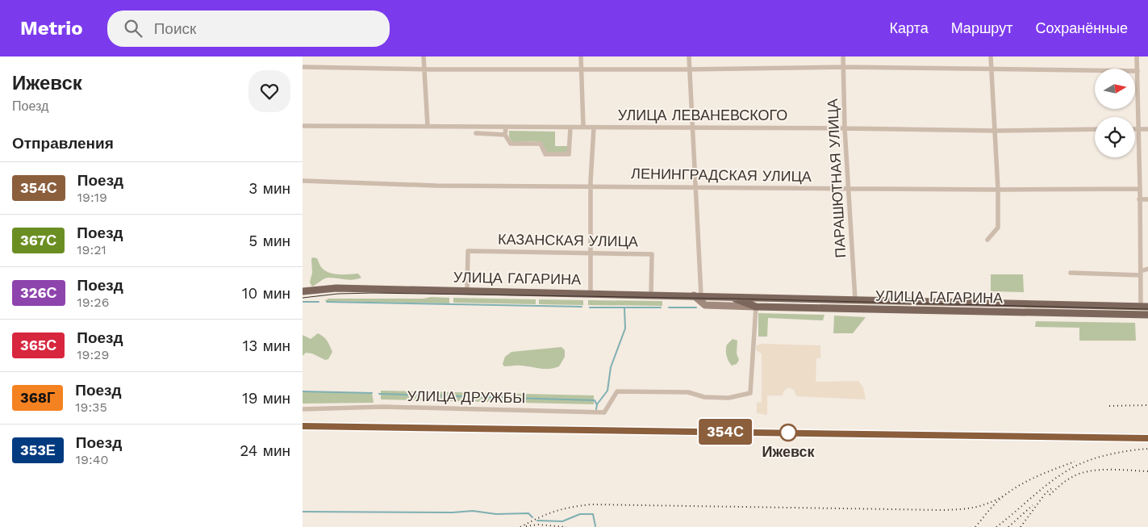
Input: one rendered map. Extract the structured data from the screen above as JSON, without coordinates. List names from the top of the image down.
{
  "streets": {
    "main road": ["УЛИЦА ГАГАРИНА"],
    "street": [
      "УЛИЦА ЛЕВАНЕВСКОГО",
      "ЛЕНИНГРАДСКАЯ УЛИЦА",
      "ПАРАШЮТНАЯ УЛИЦА",
      "КАЗАНСКАЯ УЛИЦА",
      "УЛИЦА ДРУЖБЫ"
    ]
  },
  "crossings": [
    ["УЛИЦА ЛЕВАНЕВСКОГО", "ПАРАШЮТНАЯ УЛИЦА"],
    ["ЛЕНИНГРАДСКАЯ УЛИЦА", "ПАРАШЮТНАЯ УЛИЦА"],
    ["ПАРАШЮТНАЯ УЛИЦА", "УЛИЦА ГАГАРИНА"],
    ["КАЗАНСКАЯ УЛИЦА", "УЛИЦА ГАГАРИНА"],
    ["УЛИЦА ГАГАРИНА", "УЛИЦА ДРУЖБЫ"]
  ],
  "places": ["Ижевск"],
  "north": "right",
  "page": {
    "header": "Metrio",
    "search": "Поиск",
    "nav": ["Карта", "Маршрут", "Сохранённые"],
    "heading": [
      ["Ижевск", "Поезд"],
      "Отправления"
    ],
    "on_map": "354С",
    "list": [
      {
        "mark": "354С",
        "name": "Поезд",
        "note": "19:19",
        "value": "3 мин"
      },
      {
        "mark": "367С",
        "name": "Поезд",
        "note": "19:21",
        "value": "5 мин"
      },
      {
        "mark": "326С",
        "name": "Поезд",
        "note": "19:26",
        "value": "10 мин"
      },
      {
        "mark": "365С",
        "name": "Поезд",
        "note": "19:29",
        "value": "13 мин"
      },
      {
        "mark": "368Г",
        "name": "Поезд",
        "note": "19:35",
        "value": "19 мин"
      },
      {
        "mark": "353Е",
        "name": "Поезд",
        "note": "19:40",
        "value": "24 мин"
      }
    ]
  }
}
